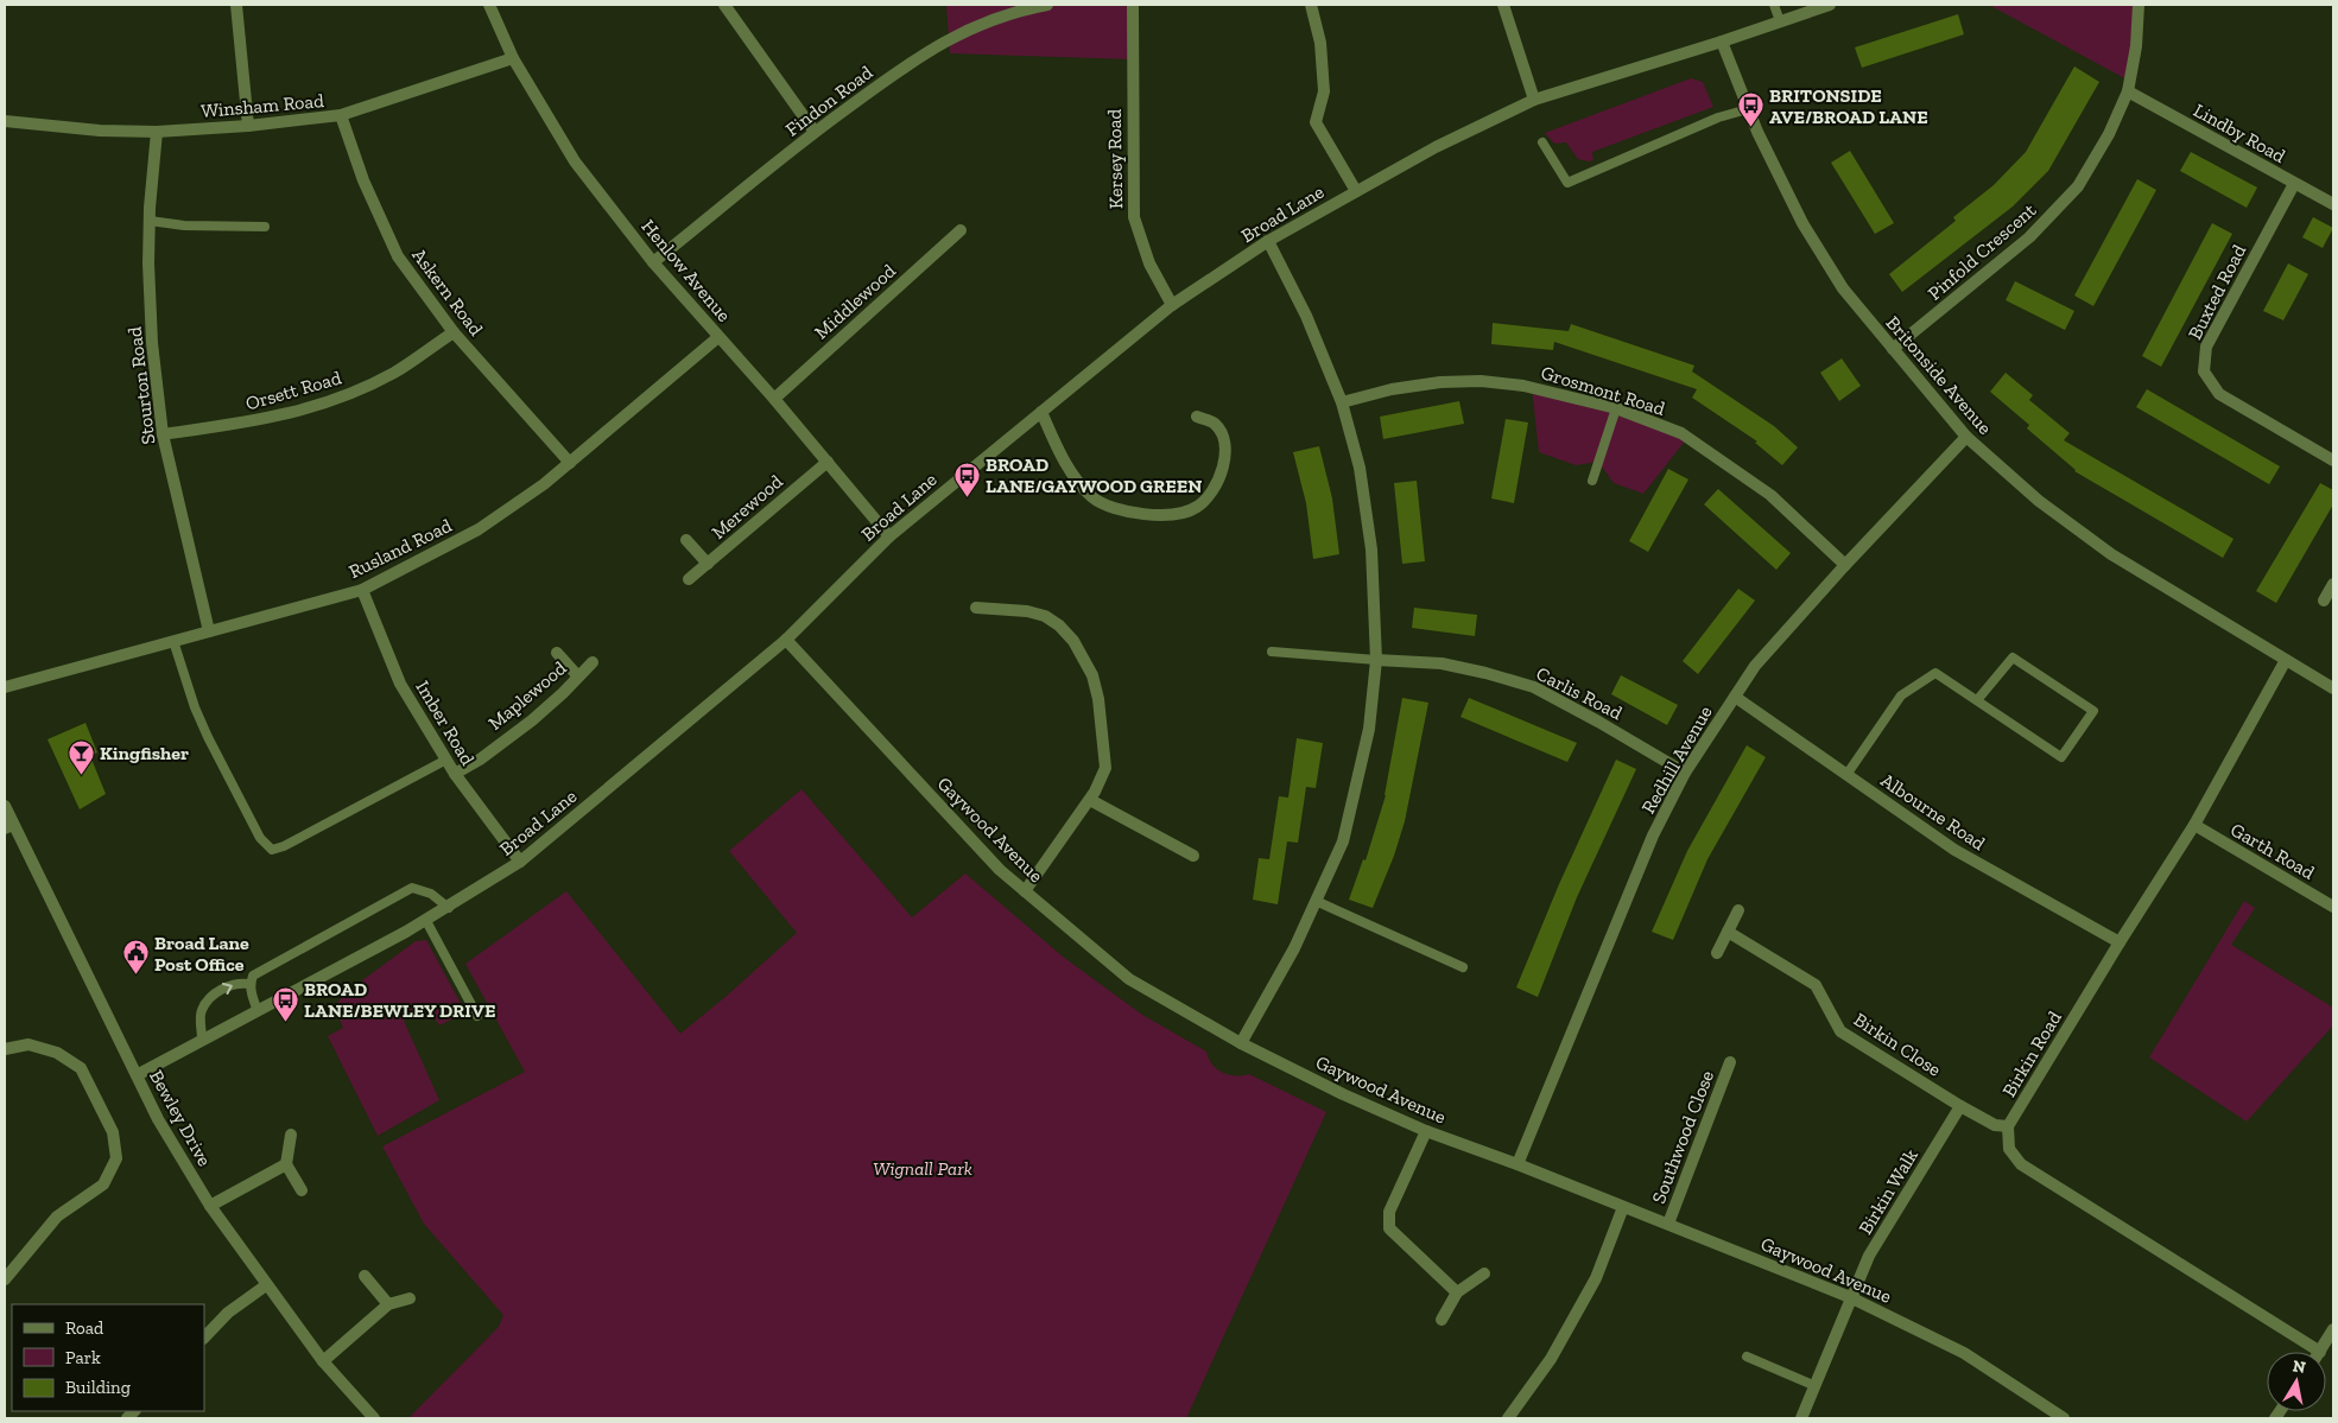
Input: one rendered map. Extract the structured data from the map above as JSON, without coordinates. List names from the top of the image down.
{
  "streets": {
    "street": [
      "Findon Road",
      "Winsham Road",
      "Lindby Road",
      "Kersey Road",
      "Broad Lane",
      "Pinfold Crescent",
      "Henlow Avenue",
      "Askern Road",
      "Buxted Road",
      "Middlewood",
      "Britonside Avenue",
      "Stourton Road",
      "Orsett Road",
      "Grosmont Road",
      "Merewood",
      "Rusland Road",
      "Carlis Road",
      "Maplewood",
      "Imber Road",
      "Redhill Avenue",
      "Albourne Road",
      "Gaywood Avenue",
      "Garth Road",
      "Birkin Close",
      "Birkin Road",
      "Bewley Drive",
      "Southwood Close",
      "Birkin Walk"
    ]
  },
  "crossings": [
    ["Findon Road", "Henlow Avenue"],
    ["Winsham Road", "Henlow Avenue"],
    ["Winsham Road", "Askern Road"],
    ["Winsham Road", "Stourton Road"],
    ["Lindby Road", "Pinfold Crescent"],
    ["Lindby Road", "Buxted Road"],
    ["Kersey Road", "Broad Lane"],
    ["Broad Lane", "Henlow Avenue"],
    ["Broad Lane", "Britonside Avenue"],
    ["Broad Lane", "Imber Road"],
    ["Broad Lane", "Gaywood Avenue"],
    ["Broad Lane", "Bewley Drive"],
    ["Pinfold Crescent", "Britonside Avenue"],
    ["Henlow Avenue", "Middlewood"],
    ["Henlow Avenue", "Merewood"],
    ["Henlow Avenue", "Rusland Road"],
    ["Askern Road", "Orsett Road"],
    ["Askern Road", "Rusland Road"],
    ["Britonside Avenue", "Redhill Avenue"],
    ["Britonside Avenue", "Birkin Road"],
    ["Stourton Road", "Orsett Road"],
    ["Stourton Road", "Rusland Road"],
    ["Grosmont Road", "Redhill Avenue"],
    ["Rusland Road", "Imber Road"],
    ["Carlis Road", "Redhill Avenue"],
    ["Maplewood", "Imber Road"],
    ["Redhill Avenue", "Albourne Road"],
    ["Redhill Avenue", "Gaywood Avenue"],
    ["Albourne Road", "Birkin Road"],
    ["Gaywood Avenue", "Southwood Close"],
    ["Gaywood Avenue", "Birkin Walk"],
    ["Garth Road", "Birkin Road"],
    ["Birkin Close", "Birkin Road"],
    ["Birkin Close", "Birkin Walk"]
  ],
  "parks": ["Wignall Park"],
  "places": {
    "bus stop": ["BRITONSIDE AVE/BROAD LANE", "BROAD LANE/GAYWOOD GREEN", "BROAD LANE/BEWLEY DRIVE"],
    "bar": ["Kingfisher"],
    "public building": ["Broad Lane Post Office"]
  },
  "legend": ["Road", "Park", "Building"],
  "north": "top"
}
